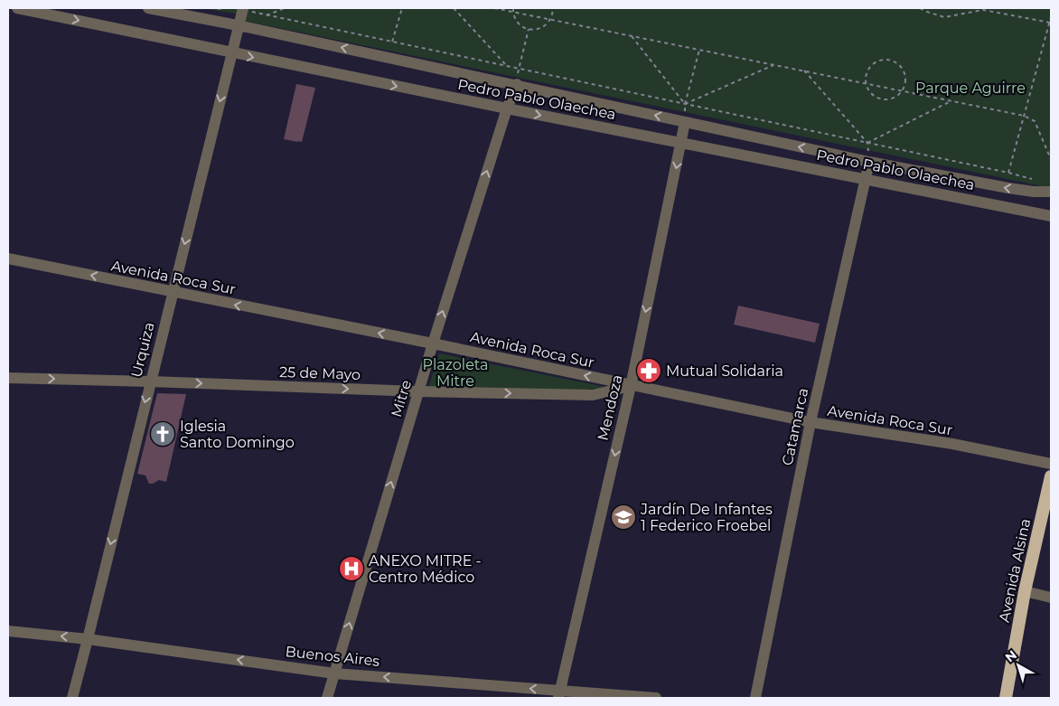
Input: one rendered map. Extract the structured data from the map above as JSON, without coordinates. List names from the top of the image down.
{
  "streets": {
    "highway": ["Avenida Alsina"],
    "street": [
      "Pedro Pablo Olaechea",
      "Avenida Roca Sur",
      "Urquiza",
      "25 de Mayo",
      "Mitre",
      "Mendoza",
      "Catamarca",
      "Buenos Aires"
    ]
  },
  "crossings": [
    ["Pedro Pablo Olaechea", "Urquiza"],
    ["Pedro Pablo Olaechea", "Mitre"],
    ["Pedro Pablo Olaechea", "Mendoza"],
    ["Pedro Pablo Olaechea", "Catamarca"],
    ["Avenida Roca Sur", "Urquiza"],
    ["Avenida Roca Sur", "25 de Mayo"],
    ["Avenida Roca Sur", "Mitre"],
    ["Avenida Roca Sur", "Mendoza"],
    ["Avenida Roca Sur", "Catamarca"],
    ["Urquiza", "25 de Mayo"],
    ["Urquiza", "Buenos Aires"],
    ["25 de Mayo", "Mitre"],
    ["25 de Mayo", "Mendoza"],
    ["Mitre", "Buenos Aires"],
    ["Mendoza", "Buenos Aires"]
  ],
  "one_way": [
    "Avenida Roca Sur",
    "Urquiza",
    "25 de Mayo",
    "Mitre",
    "Mendoza",
    "Buenos Aires"
  ],
  "parks": ["Parque Aguirre", "Plazoleta Mitre"],
  "places": {
    "pharmacy": ["Mutual Solidaria"],
    "church": ["Iglesia Santo Domingo"],
    "school or university": ["Jardín De Infantes 1 Federico Froebel"],
    "hospital": ["ANEXO MITRE - Centro Médico"]
  },
  "north": "top left"
}
